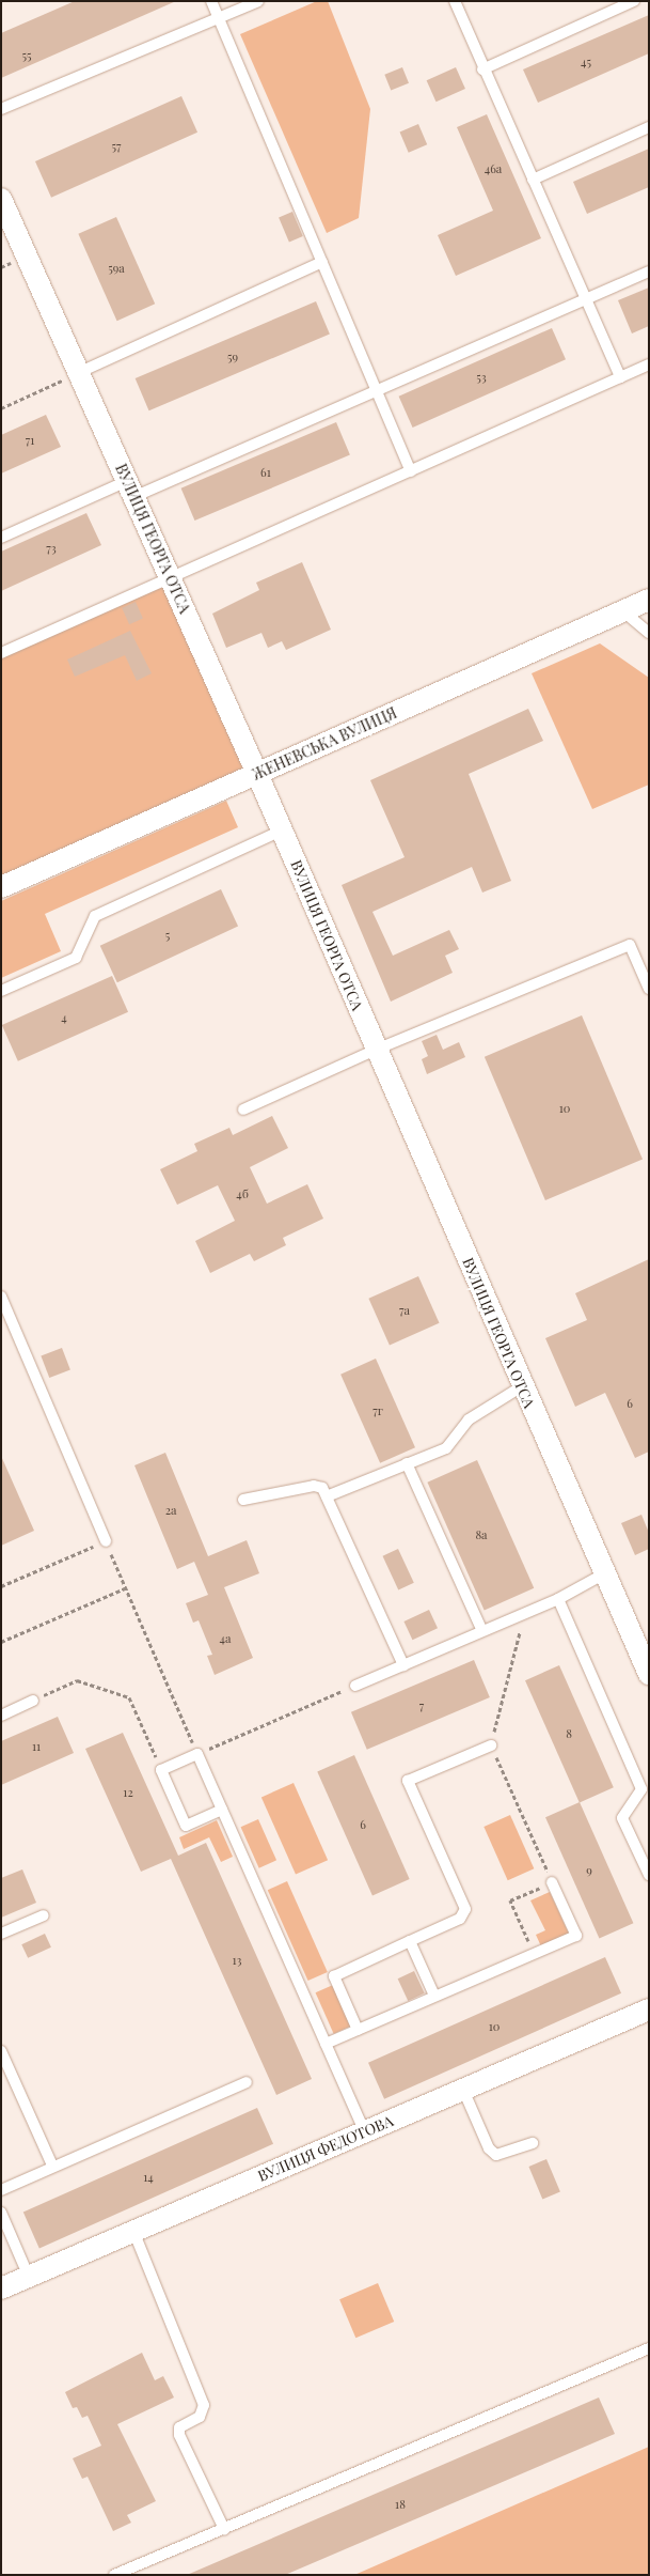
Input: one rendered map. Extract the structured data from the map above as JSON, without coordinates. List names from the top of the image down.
{
  "streets": {
    "street": ["ВУЛИЦЯ ГЕОРГА ОТСА", "ЖЕНЕВСЬКА ВУЛИЦЯ", "ВУЛИЦЯ ФЕДОТОВА"]
  },
  "crossings": [
    ["ВУЛИЦЯ ГЕОРГА ОТСА", "ЖЕНЕВСЬКА ВУЛИЦЯ"]
  ],
  "house_numbers": [
    "55",
    "45",
    "57",
    "46а",
    "59а",
    "59",
    "53",
    "71",
    "61",
    "73",
    "5",
    "4",
    "10",
    "4б",
    "7а",
    "6",
    "7г",
    "2а",
    "8а",
    "4а",
    "7",
    "8",
    "11",
    "12",
    "6",
    "9",
    "13",
    "10",
    "14",
    "18"
  ]
}
